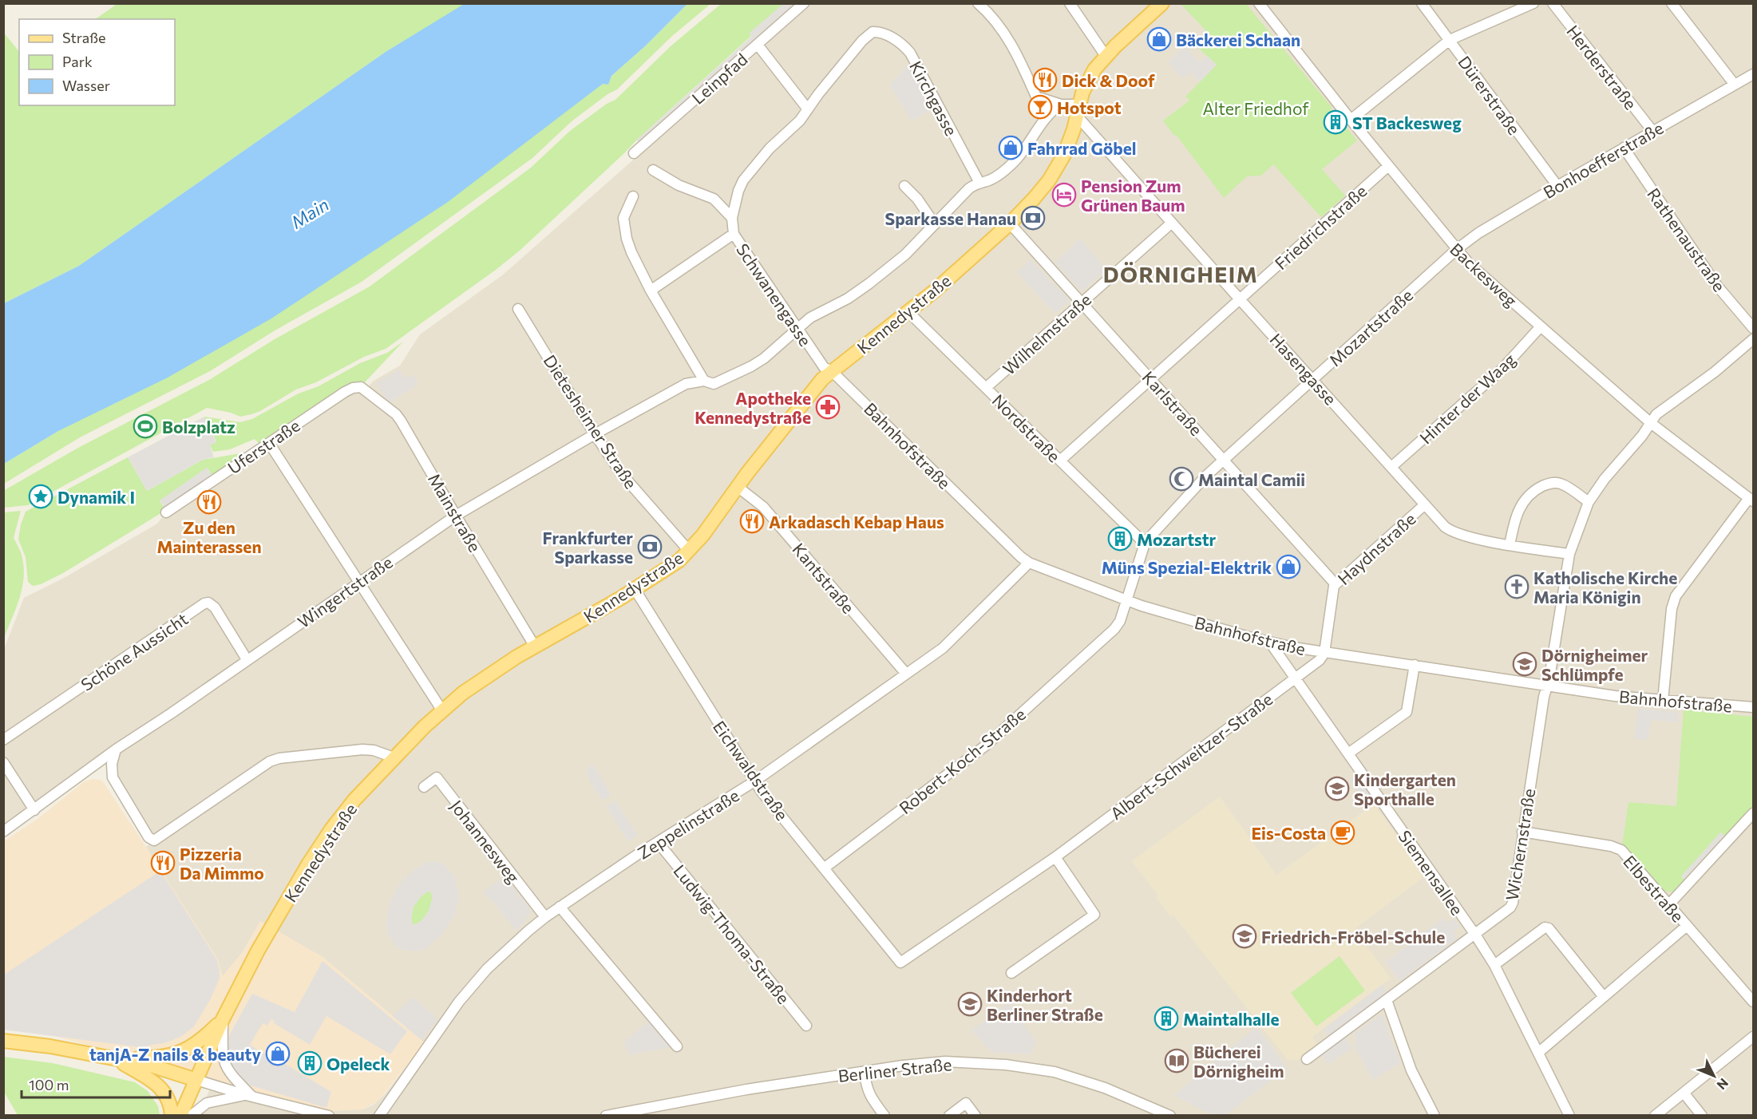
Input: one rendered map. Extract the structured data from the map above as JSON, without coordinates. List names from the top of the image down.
{
  "streets": {
    "main road": ["Kennedystraße"],
    "street": [
      "Herderstraße",
      "Leinpfad",
      "Dürerstraße",
      "Kirchgasse",
      "Bonhoefferstraße",
      "Friedrichstraße",
      "Rathenaustraße",
      "Backesweg",
      "Schwanengasse",
      "Mozartstraße",
      "Wilhelmstraße",
      "Hasengasse",
      "Hinter der Waag",
      "Karlstraße",
      "Dietesheimer Straße",
      "Nordstraße",
      "Bahnhofstraße",
      "Uferstraße",
      "Mainstraße",
      "Haydnstraße",
      "Kantstraße",
      "Wingertstraße",
      "Schöne Aussicht",
      "Albert-Schweitzer-Straße",
      "Robert-Koch-Straße",
      "Eichwaldstraße",
      "Zeppelinstraße",
      "Johannesweg",
      "Wichernstraße",
      "Siemensallee",
      "Elbestraße",
      "Ludwig-Thoma-Straße",
      "Berliner Straße"
    ]
  },
  "crossings": [
    ["Herderstraße", "Bonhoefferstraße"],
    ["Dürerstraße", "Bonhoefferstraße"],
    ["Kirchgasse", "Schwanengasse"],
    ["Kirchgasse", "Wingertstraße"],
    ["Bonhoefferstraße", "Rathenaustraße"],
    ["Bonhoefferstraße", "Backesweg"],
    ["Bonhoefferstraße", "Mozartstraße"],
    ["Friedrichstraße", "Backesweg"],
    ["Friedrichstraße", "Hasengasse"],
    ["Friedrichstraße", "Karlstraße"],
    ["Friedrichstraße", "Nordstraße"],
    ["Backesweg", "Mozartstraße"],
    ["Backesweg", "Hinter der Waag"],
    ["Backesweg", "Wichernstraße"],
    ["Schwanengasse", "Kennedystraße"],
    ["Schwanengasse", "Bahnhofstraße"],
    ["Schwanengasse", "Wingertstraße"],
    ["Kennedystraße", "Hasengasse"],
    ["Kennedystraße", "Karlstraße"],
    ["Kennedystraße", "Dietesheimer Straße"],
    ["Kennedystraße", "Nordstraße"],
    ["Kennedystraße", "Bahnhofstraße"],
    ["Kennedystraße", "Mainstraße"],
    ["Kennedystraße", "Kantstraße"],
    ["Kennedystraße", "Eichwaldstraße"],
    ["Mozartstraße", "Hasengasse"],
    ["Mozartstraße", "Karlstraße"],
    ["Mozartstraße", "Nordstraße"],
    ["Mozartstraße", "Bahnhofstraße"],
    ["Mozartstraße", "Robert-Koch-Straße"],
    ["Wilhelmstraße", "Hasengasse"],
    ["Wilhelmstraße", "Karlstraße"],
    ["Wilhelmstraße", "Nordstraße"],
    ["Hasengasse", "Hinter der Waag"],
    ["Hasengasse", "Haydnstraße"],
    ["Hasengasse", "Wichernstraße"],
    ["Karlstraße", "Haydnstraße"],
    ["Dietesheimer Straße", "Wingertstraße"],
    ["Bahnhofstraße", "Haydnstraße"],
    ["Bahnhofstraße", "Albert-Schweitzer-Straße"],
    ["Bahnhofstraße", "Robert-Koch-Straße"],
    ["Bahnhofstraße", "Zeppelinstraße"],
    ["Bahnhofstraße", "Wichernstraße"],
    ["Bahnhofstraße", "Siemensallee"],
    ["Uferstraße", "Mainstraße"],
    ["Mainstraße", "Wingertstraße"],
    ["Haydnstraße", "Albert-Schweitzer-Straße"],
    ["Kantstraße", "Zeppelinstraße"],
    ["Wingertstraße", "Schöne Aussicht"],
    ["Albert-Schweitzer-Straße", "Eichwaldstraße"],
    ["Albert-Schweitzer-Straße", "Siemensallee"],
    ["Robert-Koch-Straße", "Eichwaldstraße"],
    ["Eichwaldstraße", "Zeppelinstraße"],
    ["Zeppelinstraße", "Johannesweg"],
    ["Zeppelinstraße", "Ludwig-Thoma-Straße"],
    ["Wichernstraße", "Siemensallee"],
    ["Wichernstraße", "Elbestraße"]
  ],
  "districts": ["DÖRNIGHEIM"],
  "water": ["Main"],
  "parks": ["Alter Friedhof"],
  "places": {
    "shop": [
      "Bäckerei Schaan",
      "Fahrrad Göbel",
      "Müns Spezial-Elektrik",
      "tanjA-Z nails & beauty"
    ],
    "restaurant": [
      "Dick & Doof",
      "Zu den Mainterassen",
      "Arkadasch Kebap Haus",
      "Pizzeria Da Mimmo"
    ],
    "bar": ["Hotspot"],
    "building": [
      "ST Backesweg",
      "Mozartstr",
      "Maintalhalle",
      "Opeleck"
    ],
    "hotel": ["Pension Zum Grünen Baum"],
    "bank": ["Sparkasse Hanau", "Frankfurter Sparkasse"],
    "pharmacy": ["Apotheke Kennedystraße"],
    "sports": ["Bolzplatz"],
    "mosque": ["Maintal Camii"],
    "place": ["Dynamik I"],
    "church": ["Katholische Kirche Maria Königin"],
    "school or university": [
      "Dörnigheimer Schlümpfe",
      "Kindergarten Sporthalle",
      "Friedrich-Fröbel-Schule",
      "Kinderhort Berliner Straße"
    ],
    "cafe": ["Eis-Costa"],
    "library": ["Bücherei Dörnigheim"]
  },
  "legend": ["Straße", "Park", "Wasser"],
  "scale_bar": "100 m",
  "north": "bottom right"
}
